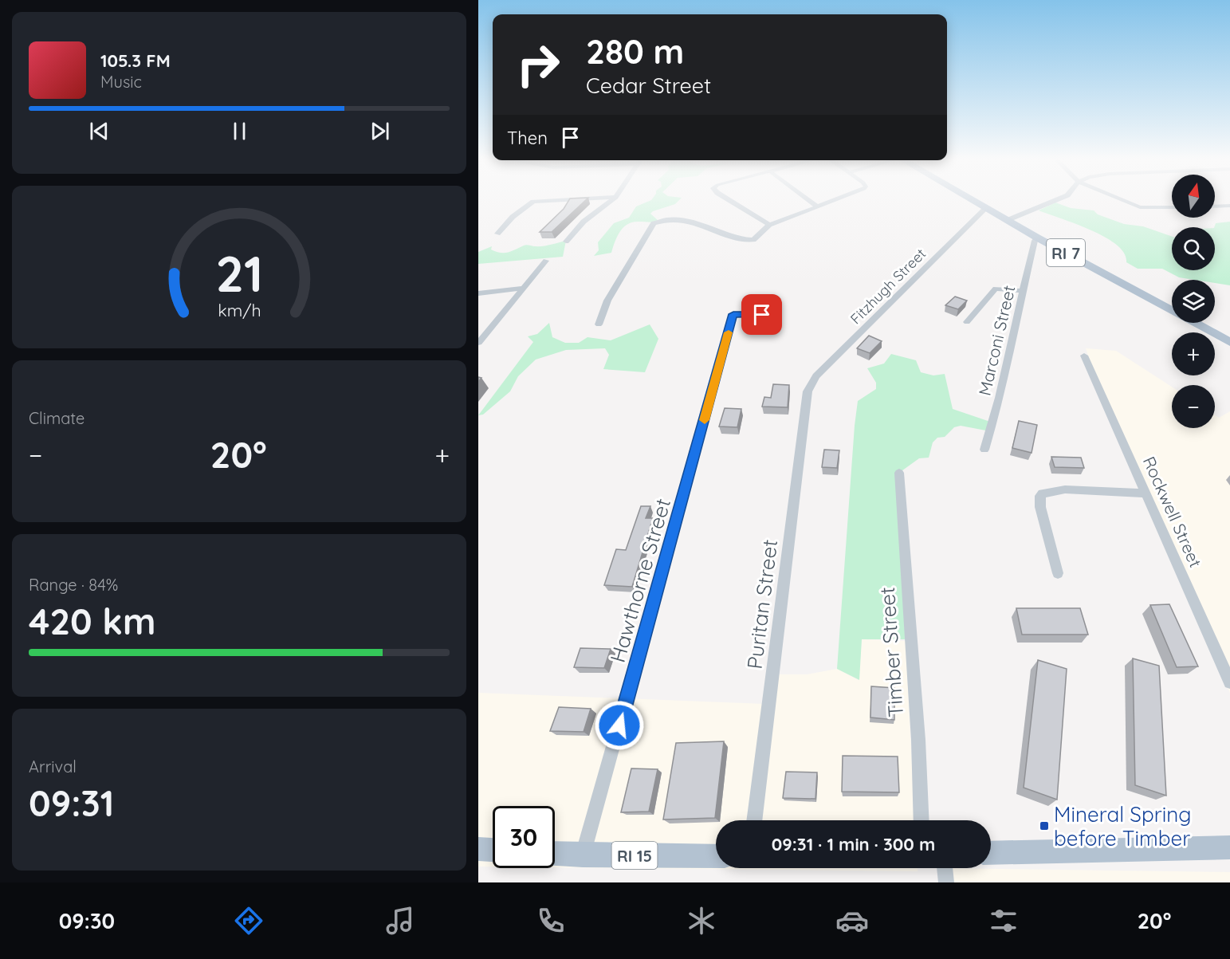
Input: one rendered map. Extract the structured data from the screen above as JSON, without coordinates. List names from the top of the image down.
{
  "streets": {
    "main road": ["RI 7", "RI 15"],
    "street": [
      "Fitzhugh Street",
      "Marconi Street",
      "Rockwell Street",
      "Hawthorne Street",
      "Puritan Street",
      "Timber Street"
    ]
  },
  "crossings": [
    ["RI 7", "Fitzhugh Street"],
    ["RI 7", "Marconi Street"],
    ["Fitzhugh Street", "Puritan Street"],
    ["Hawthorne Street", "RI 15"]
  ],
  "places": {
    "transit": ["Mineral Spring before Timber"]
  },
  "north": "top",
  "page": {
    "turn": ["280 m", "Cedar Street"],
    "song": ["105.3 FM", "Music"],
    "then": "Then",
    "map_buttons": ["+", "−"],
    "tile": [
      "Climate",
      ["Range · 84%", "420 km"],
      ["Arrival", "09:31"]
    ],
    "heat": ["−", "20°", "+"],
    "limit": "30",
    "trip": "09:31 · 1 min · 300 m",
    "tabs": ["09:30", "20°"],
    "gauge": ["21", "km/h"]
  }
}
